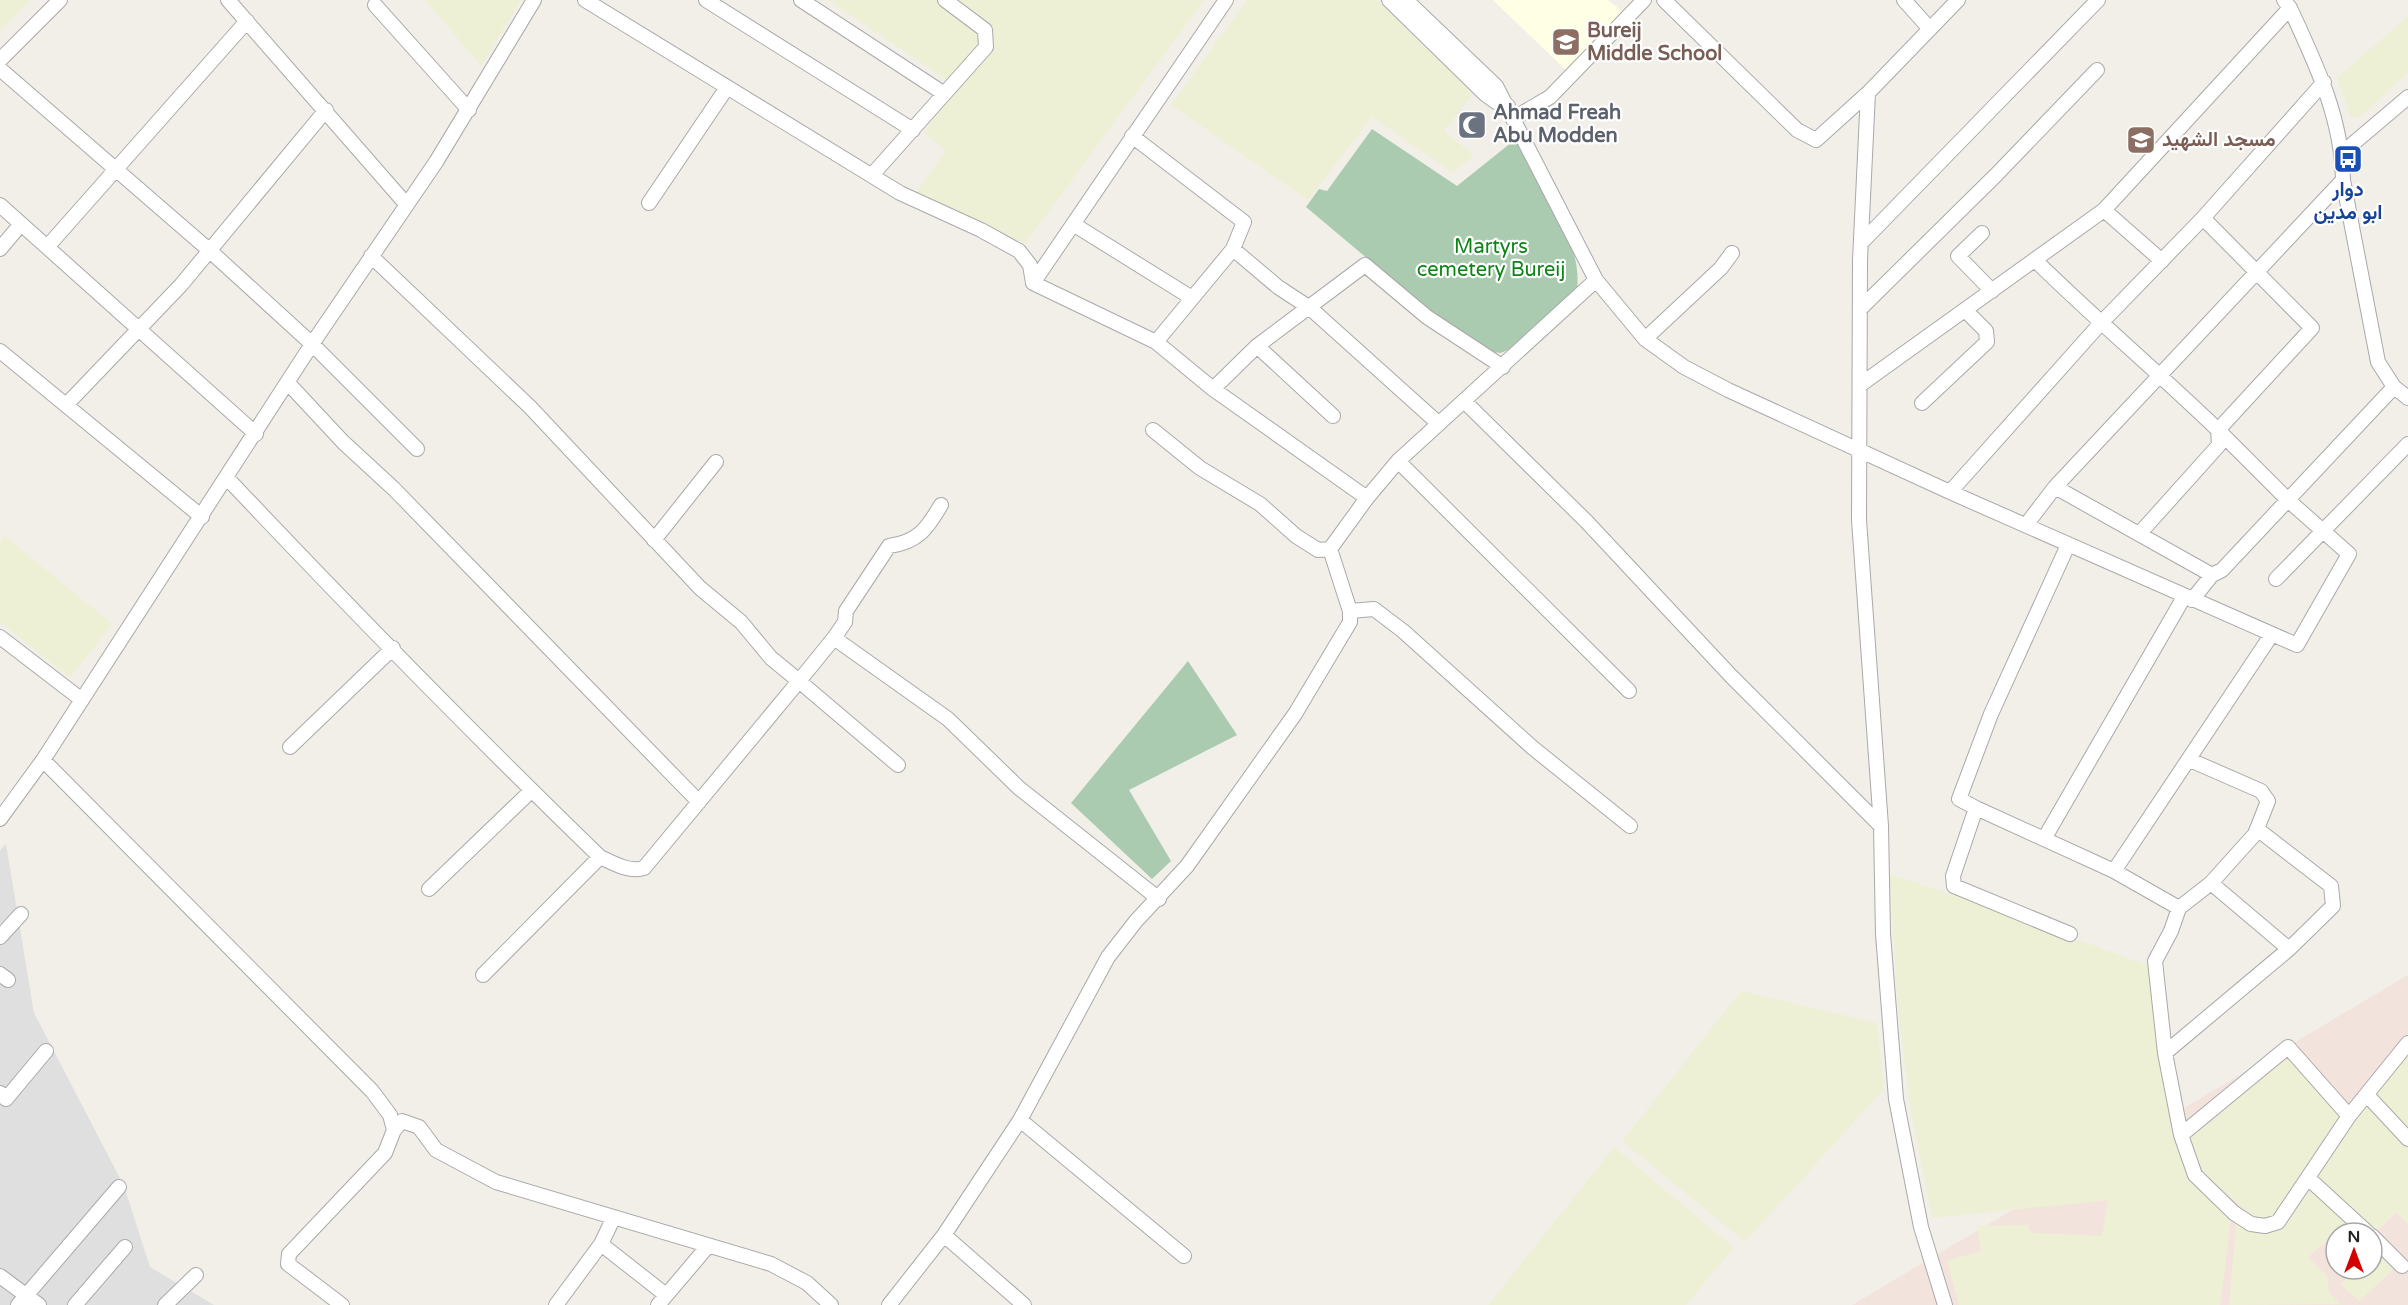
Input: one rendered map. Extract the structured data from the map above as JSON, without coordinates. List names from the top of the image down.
{
  "parks": ["Martyrs cemetery Bureij"],
  "places": {
    "school or university": ["Bureij Middle School", "مسجد الشهيد"],
    "mosque": ["Ahmad Freah Abu Modden"],
    "bus stop": ["دوار ابو مدين"]
  },
  "north": "top"
}
